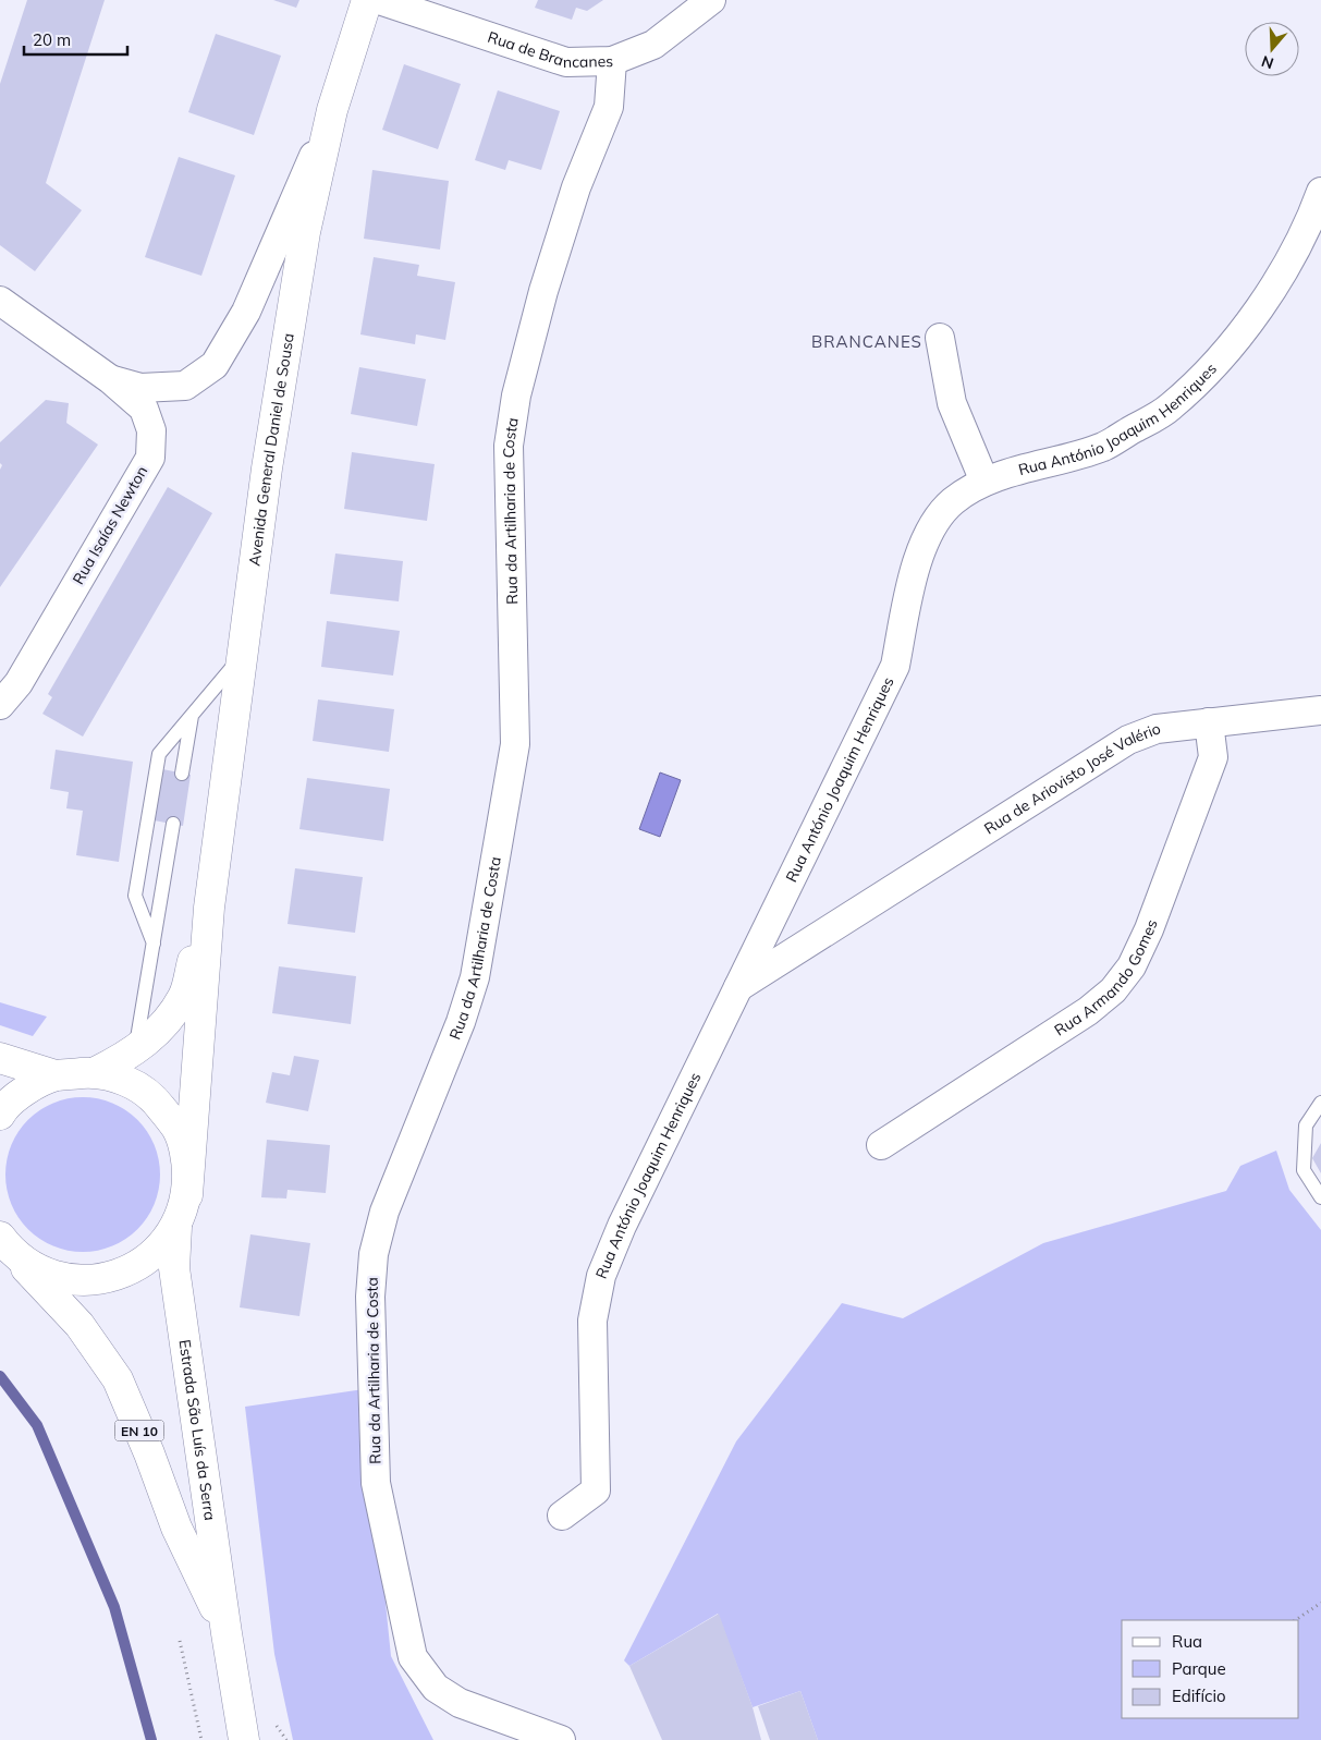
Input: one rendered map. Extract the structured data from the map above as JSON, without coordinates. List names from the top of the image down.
{
  "streets": {
    "main road": ["Avenida General Daniel de Sousa", "Estrada São Luís da Serra", "EN 10"],
    "street": [
      "Rua de Brancanes",
      "Rua António Joaquim Henriques",
      "Rua da Artilharia de Costa",
      "Rua Isaías Newton",
      "Rua de Ariovisto José Valério",
      "Rua Armando Gomes"
    ]
  },
  "crossings": [
    ["Rua de Brancanes", "Rua da Artilharia de Costa"],
    ["Rua António Joaquim Henriques", "Rua de Ariovisto José Valério"],
    ["Rua de Ariovisto José Valério", "Rua Armando Gomes"],
    ["Estrada São Luís da Serra", "EN 10"]
  ],
  "districts": ["BRANCANES"],
  "legend": ["Rua", "Parque", "Edifício"],
  "scale_bar": "20 m",
  "north": "bottom"
}
